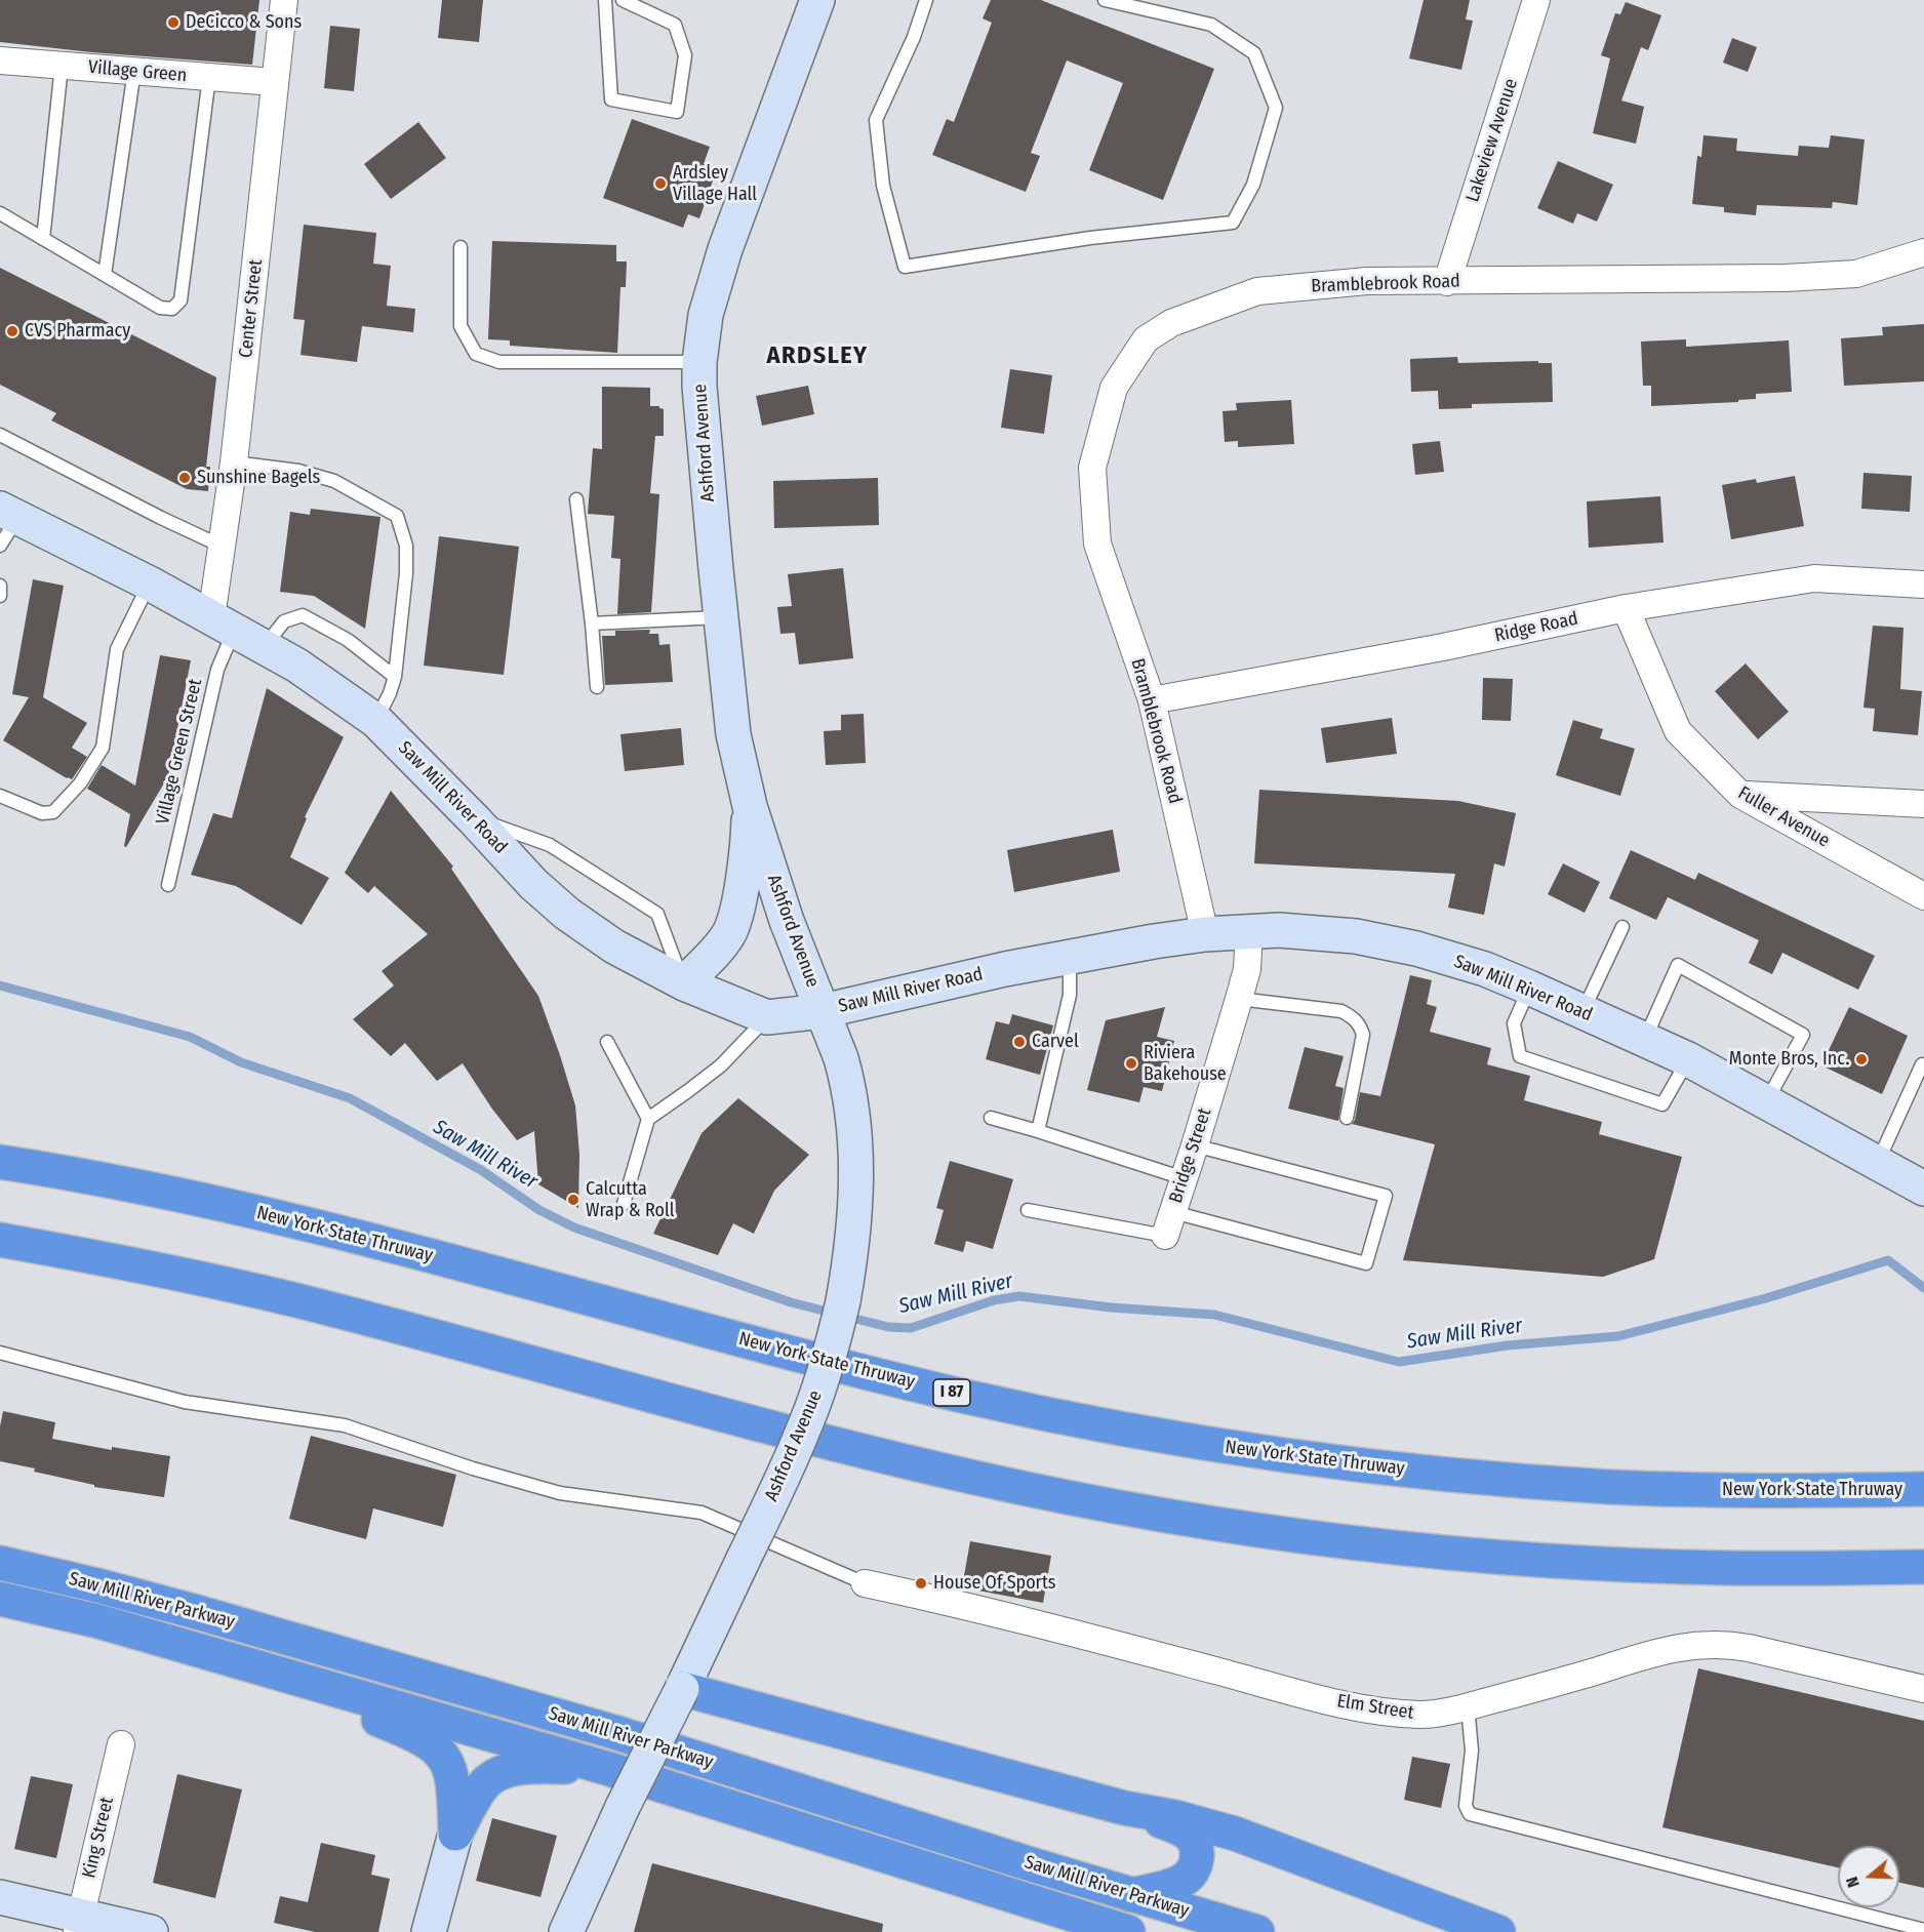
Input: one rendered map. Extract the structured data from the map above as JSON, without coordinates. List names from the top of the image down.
{
  "streets": {
    "highway": ["New York State Thruway", "I 87", "Saw Mill River Parkway"],
    "main road": ["Ashford Avenue", "Saw Mill River Road"],
    "street": [
      "Village Green",
      "Lakeview Avenue",
      "Bramblebrook Road",
      "Center Street",
      "Ridge Road",
      "Fuller Avenue",
      "Bridge Street",
      "Elm Street",
      "King Street"
    ],
    "lane": ["Village Green Street"]
  },
  "crossings": [
    ["Village Green", "Center Street"],
    ["Lakeview Avenue", "Bramblebrook Road"],
    ["Bramblebrook Road", "Ridge Road"],
    ["Bramblebrook Road", "Saw Mill River Road"],
    ["Center Street", "Village Green Street"],
    ["Center Street", "Saw Mill River Road"],
    ["Ashford Avenue", "Saw Mill River Road"],
    ["Ridge Road", "Fuller Avenue"],
    ["Village Green Street", "Saw Mill River Road"],
    ["Saw Mill River Road", "Bridge Street"]
  ],
  "districts": ["ARDSLEY"],
  "water": ["Saw Mill River"],
  "places": [
    "DeCicco & Sons",
    "Ardsley Village Hall",
    "CVS Pharmacy",
    "Sunshine Bagels",
    "Carvel",
    "Monte Bros, Inc.",
    "Riviera Bakehouse",
    "Calcutta Wrap & Roll",
    "House Of Sports"
  ],
  "north": "left"
}
